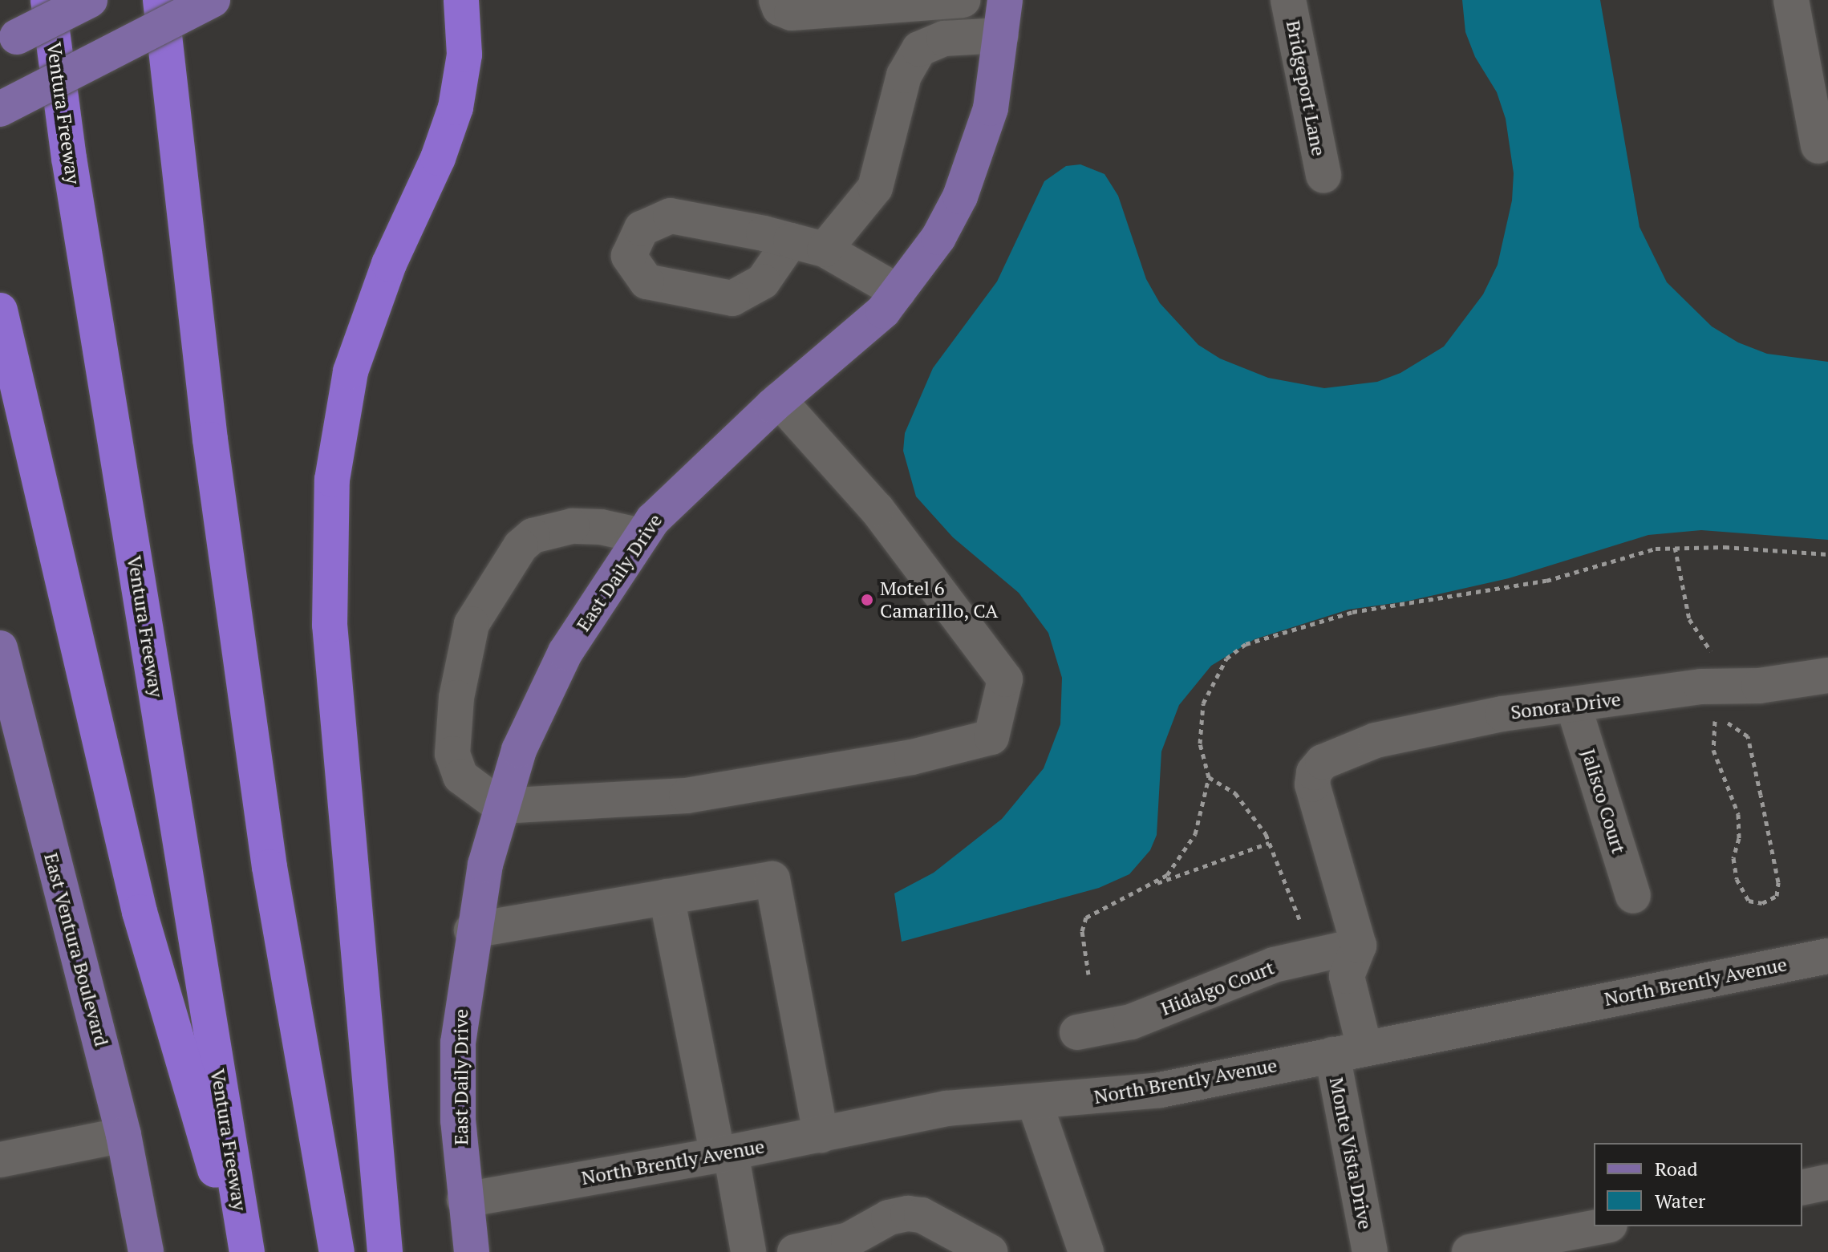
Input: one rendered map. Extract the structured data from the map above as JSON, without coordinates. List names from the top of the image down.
{
  "streets": {
    "highway": ["Ventura Freeway"],
    "main road": ["East Daily Drive", "East Ventura Boulevard"],
    "street": [
      "Bridgeport Lane",
      "Sonora Drive",
      "Jalisco Court",
      "North Brently Avenue",
      "Hidalgo Court",
      "Monte Vista Drive"
    ]
  },
  "crossings": [
    ["East Daily Drive", "North Brently Avenue"],
    ["Sonora Drive", "Jalisco Court"],
    ["Sonora Drive", "Hidalgo Court"],
    ["Sonora Drive", "Monte Vista Drive"],
    ["North Brently Avenue", "Monte Vista Drive"],
    ["Hidalgo Court", "Monte Vista Drive"]
  ],
  "places": ["Motel 6 Camarillo, CA"],
  "legend": ["Road", "Water"]
}
